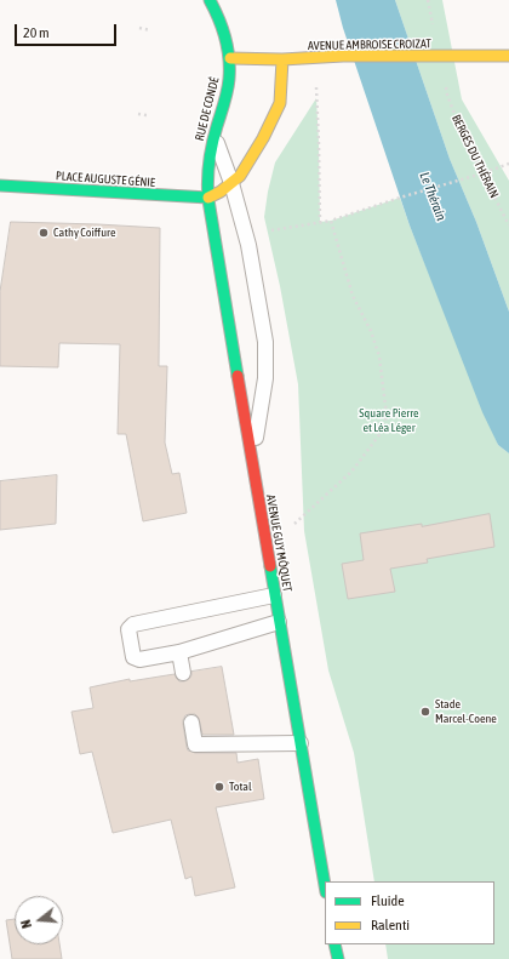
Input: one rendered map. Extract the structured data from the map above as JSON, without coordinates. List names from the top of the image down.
{
  "streets": {
    "main road": [
      "AVENUE AMBROISE CROIZAT",
      "RUE DE CONDÉ",
      "PLACE AUGUSTE GÉNIE",
      "AVENUE GUY MÔQUET"
    ],
    "path": ["BERGES DU THÉRAIN"]
  },
  "crossings": [
    ["AVENUE AMBROISE CROIZAT", "RUE DE CONDÉ"],
    ["AVENUE AMBROISE CROIZAT", "BERGES DU THÉRAIN"],
    ["RUE DE CONDÉ", "PLACE AUGUSTE GÉNIE"],
    ["RUE DE CONDÉ", "AVENUE GUY MÔQUET"],
    ["PLACE AUGUSTE GÉNIE", "AVENUE GUY MÔQUET"]
  ],
  "water": ["Le Thérain"],
  "parks": ["Square Pierre et Léa Léger"],
  "places": ["Cathy Coiffure", "Stade Marcel-Coene", "Total"],
  "legend": ["Fluide", "Ralenti"],
  "scale_bar": "20 m",
  "north": "left"
}
